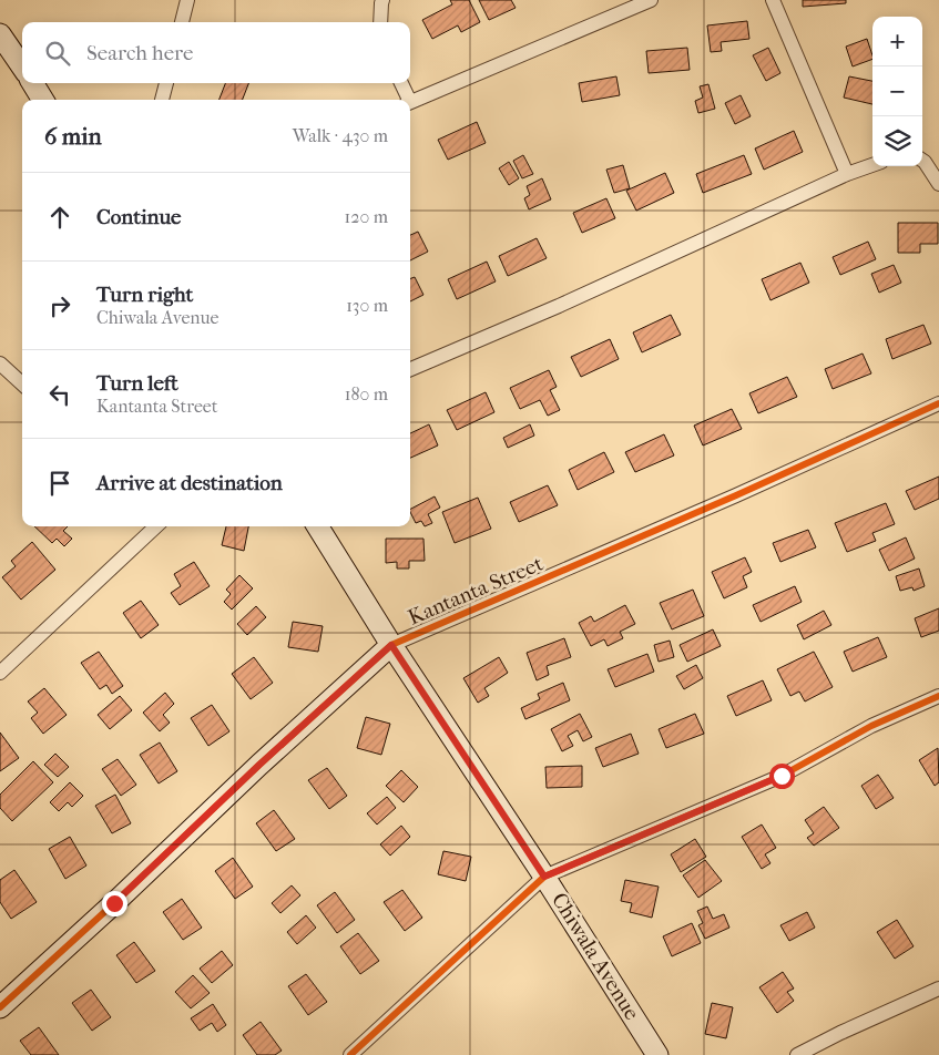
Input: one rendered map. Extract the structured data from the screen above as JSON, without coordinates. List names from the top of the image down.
{
  "streets": {
    "main road": ["Kantanta Street", "Chiwala Avenue"]
  },
  "crossings": [
    ["Kantanta Street", "Chiwala Avenue"]
  ],
  "page": {
    "map_buttons": ["+", "−"],
    "search": "Search here",
    "heading": ["6 min", "Walk · 430 m"],
    "list": [
      ["Continue", "120 m"],
      ["Turn right", "Chiwala Avenue", "130 m"],
      ["Turn left", "Kantanta Street", "180 m"],
      "Arrive at destination"
    ]
  }
}
